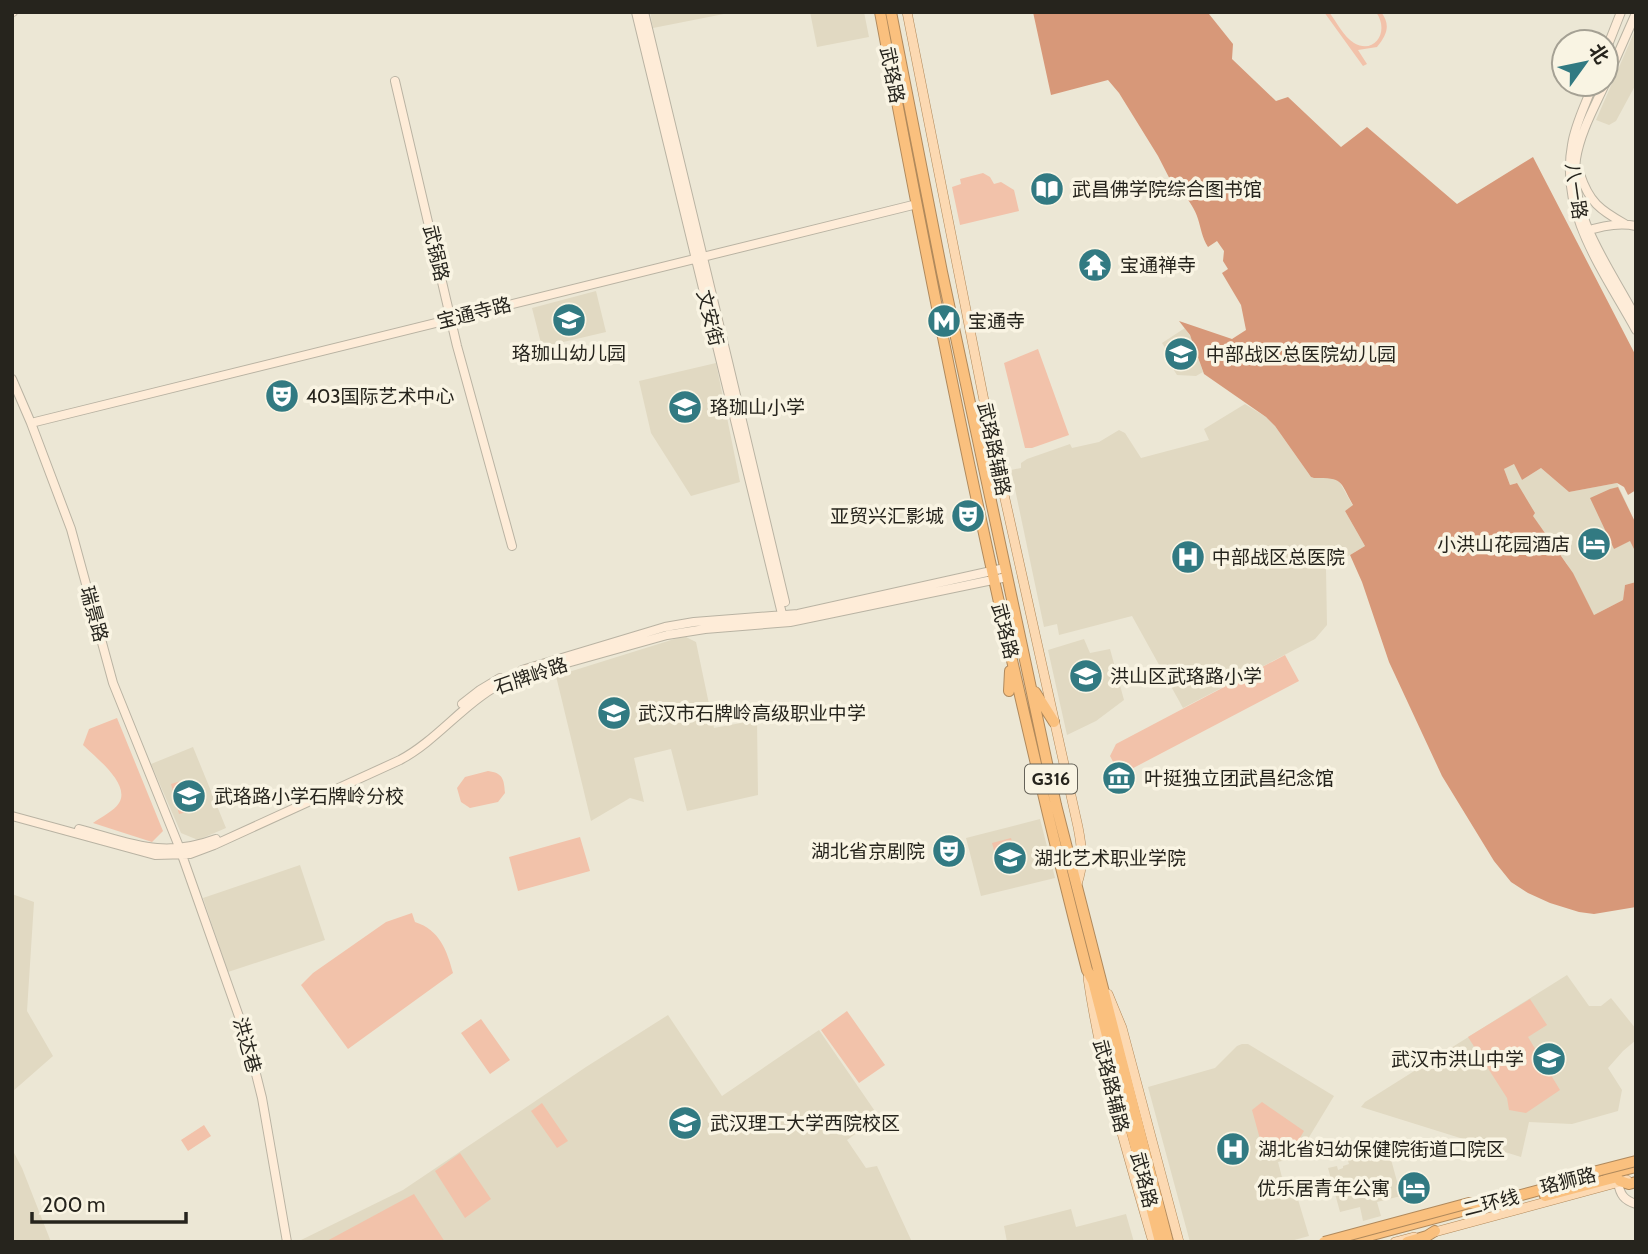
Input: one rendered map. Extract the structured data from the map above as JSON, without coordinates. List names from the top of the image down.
{
  "streets": {
    "highway": ["武珞路", "G316", "二环线"],
    "main road": [
      "八一路",
      "武锅路",
      "宝通寺路",
      "文安街",
      "武珞路辅路",
      "瑞景路",
      "石牌岭路",
      "洪达巷",
      "珞狮路"
    ]
  },
  "crossings": [
    ["武珞路", "宝通寺路"],
    ["武珞路", "武珞路辅路"],
    ["武珞路", "石牌岭路"],
    ["武锅路", "宝通寺路"],
    ["宝通寺路", "文安街"],
    ["宝通寺路", "瑞景路"],
    ["文安街", "石牌岭路"],
    ["瑞景路", "石牌岭路"],
    ["瑞景路", "洪达巷"],
    ["石牌岭路", "洪达巷"],
    ["珞狮路", "二环线"]
  ],
  "places": {
    "library": ["武昌佛学院综合图书馆"],
    "temple": ["宝通禅寺"],
    "school or university": [
      "珞珈山幼儿园",
      "中部战区总医院幼儿园",
      "珞珈山小学",
      "洪山区武珞路小学",
      "武汉市石牌岭高级职业中学",
      "武珞路小学石牌岭分校",
      "湖北艺术职业学院",
      "武汉市洪山中学",
      "武汉理工大学西院校区"
    ],
    "metro station": ["宝通寺"],
    "theatre": ["403国际艺术中心", "亚贸兴汇影城", "湖北省京剧院"],
    "hotel": ["小洪山花园酒店", "优乐居青年公寓"],
    "hospital": ["中部战区总医院", "湖北省妇幼保健院街道口院区"],
    "museum": ["叶挺独立团武昌纪念馆"]
  },
  "scale_bar": "200 m",
  "north": "top right"
}
